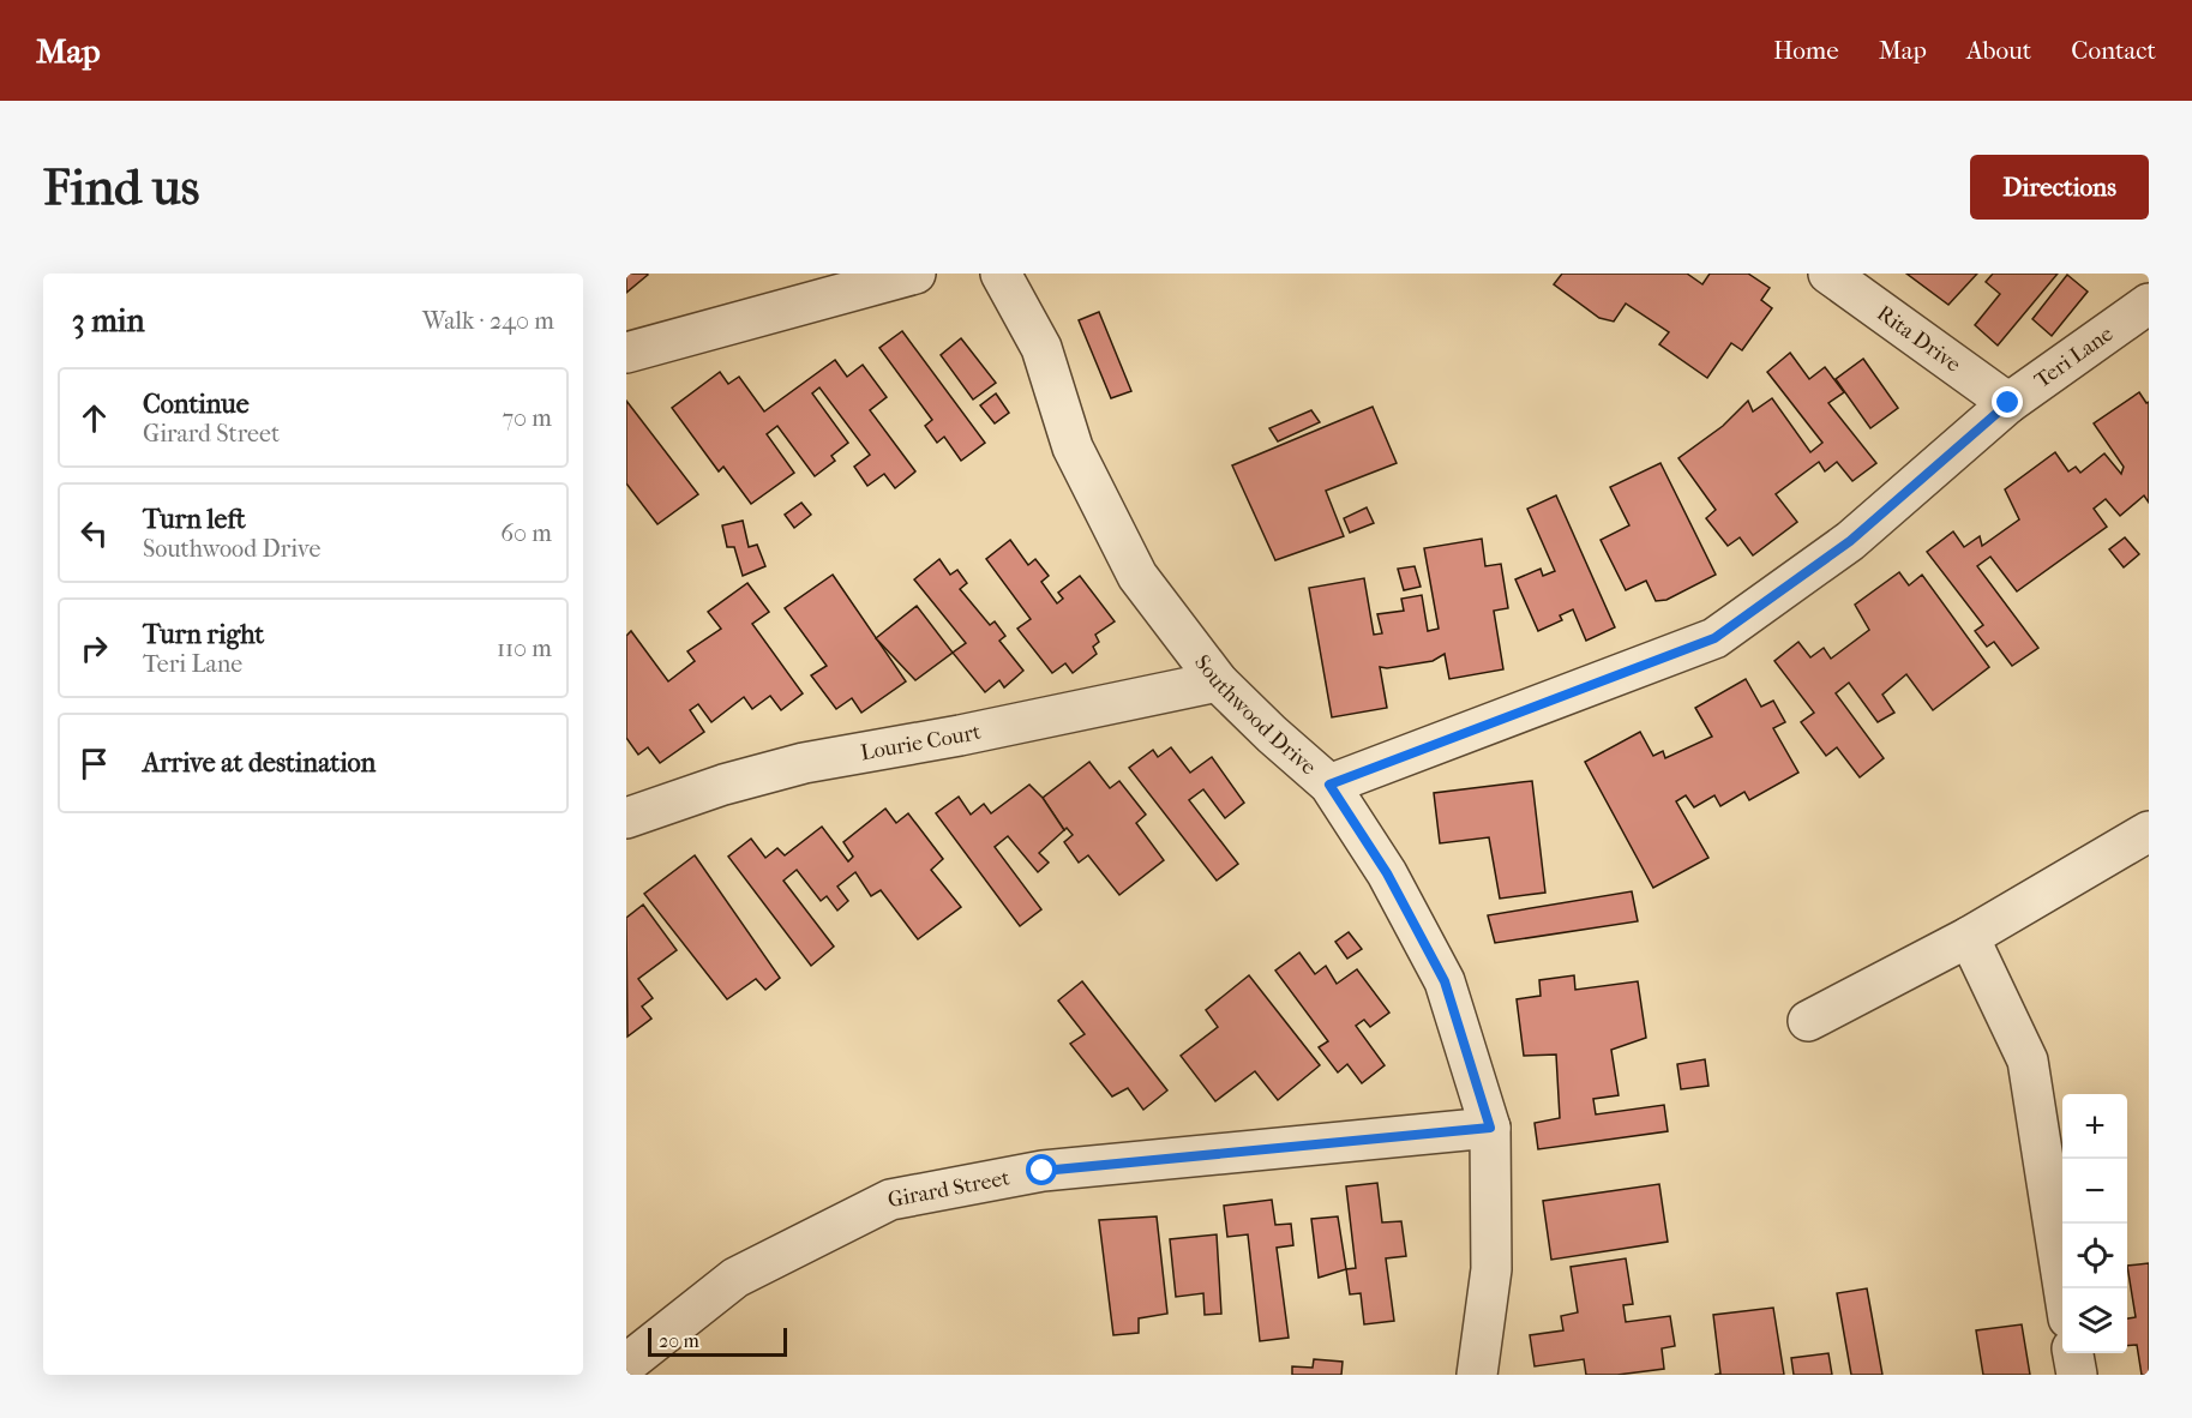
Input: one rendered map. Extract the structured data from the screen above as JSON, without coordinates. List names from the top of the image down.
{
  "streets": {
    "street": [
      "Rita Drive",
      "Teri Lane",
      "Southwood Drive",
      "Lourie Court",
      "Girard Street"
    ]
  },
  "crossings": [
    ["Rita Drive", "Teri Lane"],
    ["Teri Lane", "Southwood Drive"],
    ["Southwood Drive", "Lourie Court"],
    ["Southwood Drive", "Girard Street"]
  ],
  "scale_bar": "20 m",
  "page": {
    "header": "Map",
    "nav": [
      "Home",
      "Map",
      "About",
      "Contact"
    ],
    "buttons": "Directions",
    "title": "Find us",
    "heading": ["3 min", "Walk · 240 m"],
    "list": [
      ["Continue", "Girard Street", "70 m"],
      ["Turn left", "Southwood Drive", "60 m"],
      ["Turn right", "Teri Lane", "110 m"],
      "Arrive at destination"
    ],
    "map_buttons": ["+", "−"],
    "scale": "20 m"
  }
}
